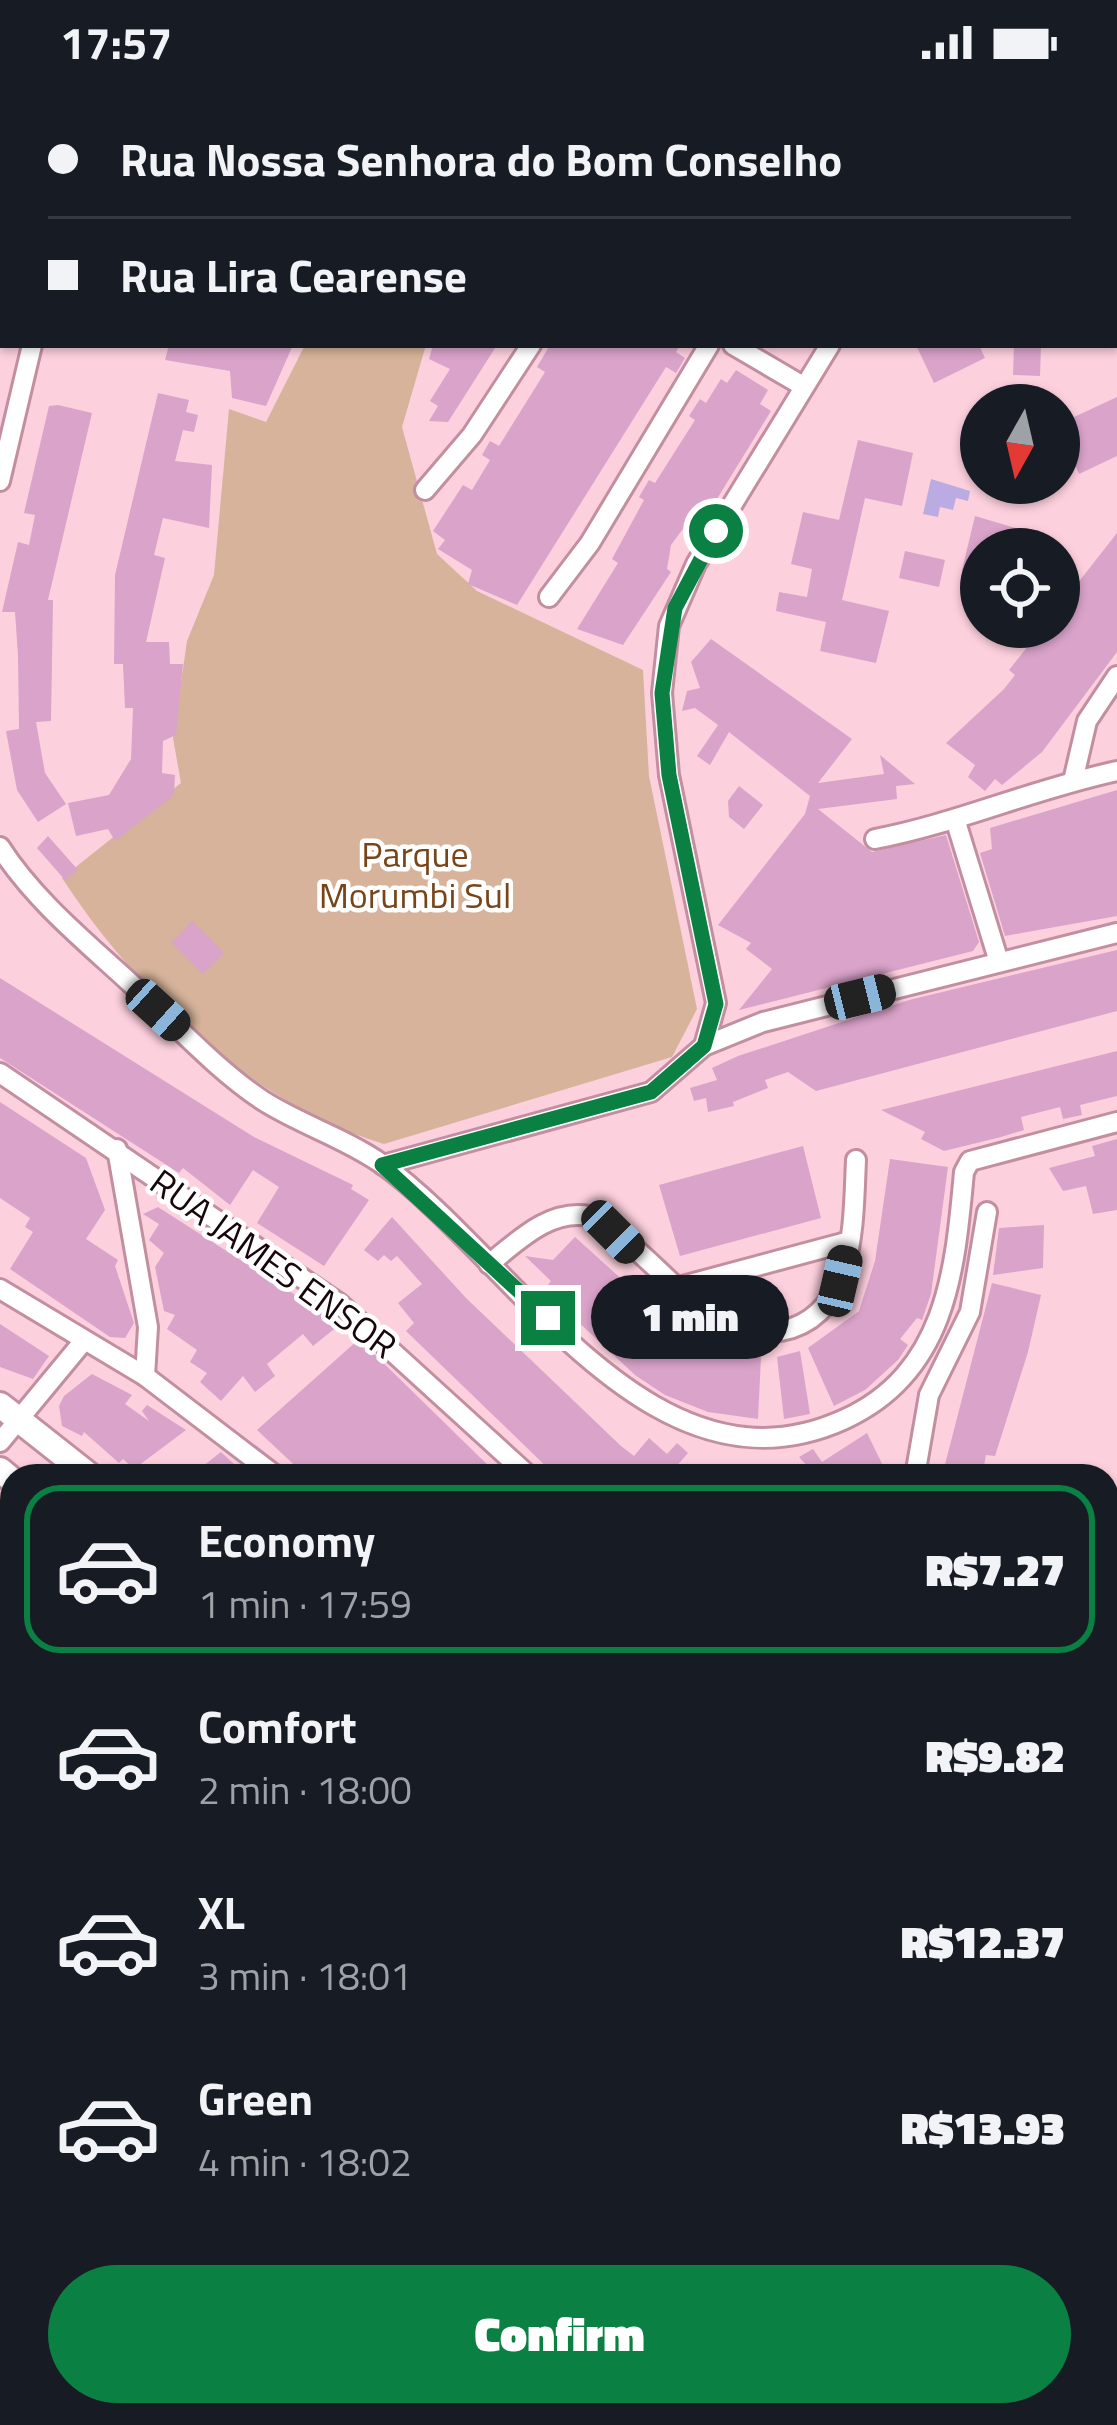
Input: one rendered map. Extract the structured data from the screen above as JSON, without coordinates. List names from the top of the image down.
{
  "streets": {
    "street": ["RUA JAMES ENSOR"]
  },
  "parks": ["Parque Morumbi Sul"],
  "north": "bottom",
  "page": {
    "status": "17:57",
    "banner": ["Rua Nossa Senhora do Bom Conselho", "Rua Lira Cearense"],
    "bubble": "1 min",
    "list": [
      {
        "name": "Economy",
        "note": "1 min · 17:59",
        "value": "R$7.27"
      },
      {
        "name": "Comfort",
        "note": "2 min · 18:00",
        "value": "R$9.82"
      },
      {
        "name": "XL",
        "note": "3 min · 18:01",
        "value": "R$12.37"
      },
      {
        "name": "Green",
        "note": "4 min · 18:02",
        "value": "R$13.93"
      }
    ],
    "buttons": "Confirm"
  }
}
